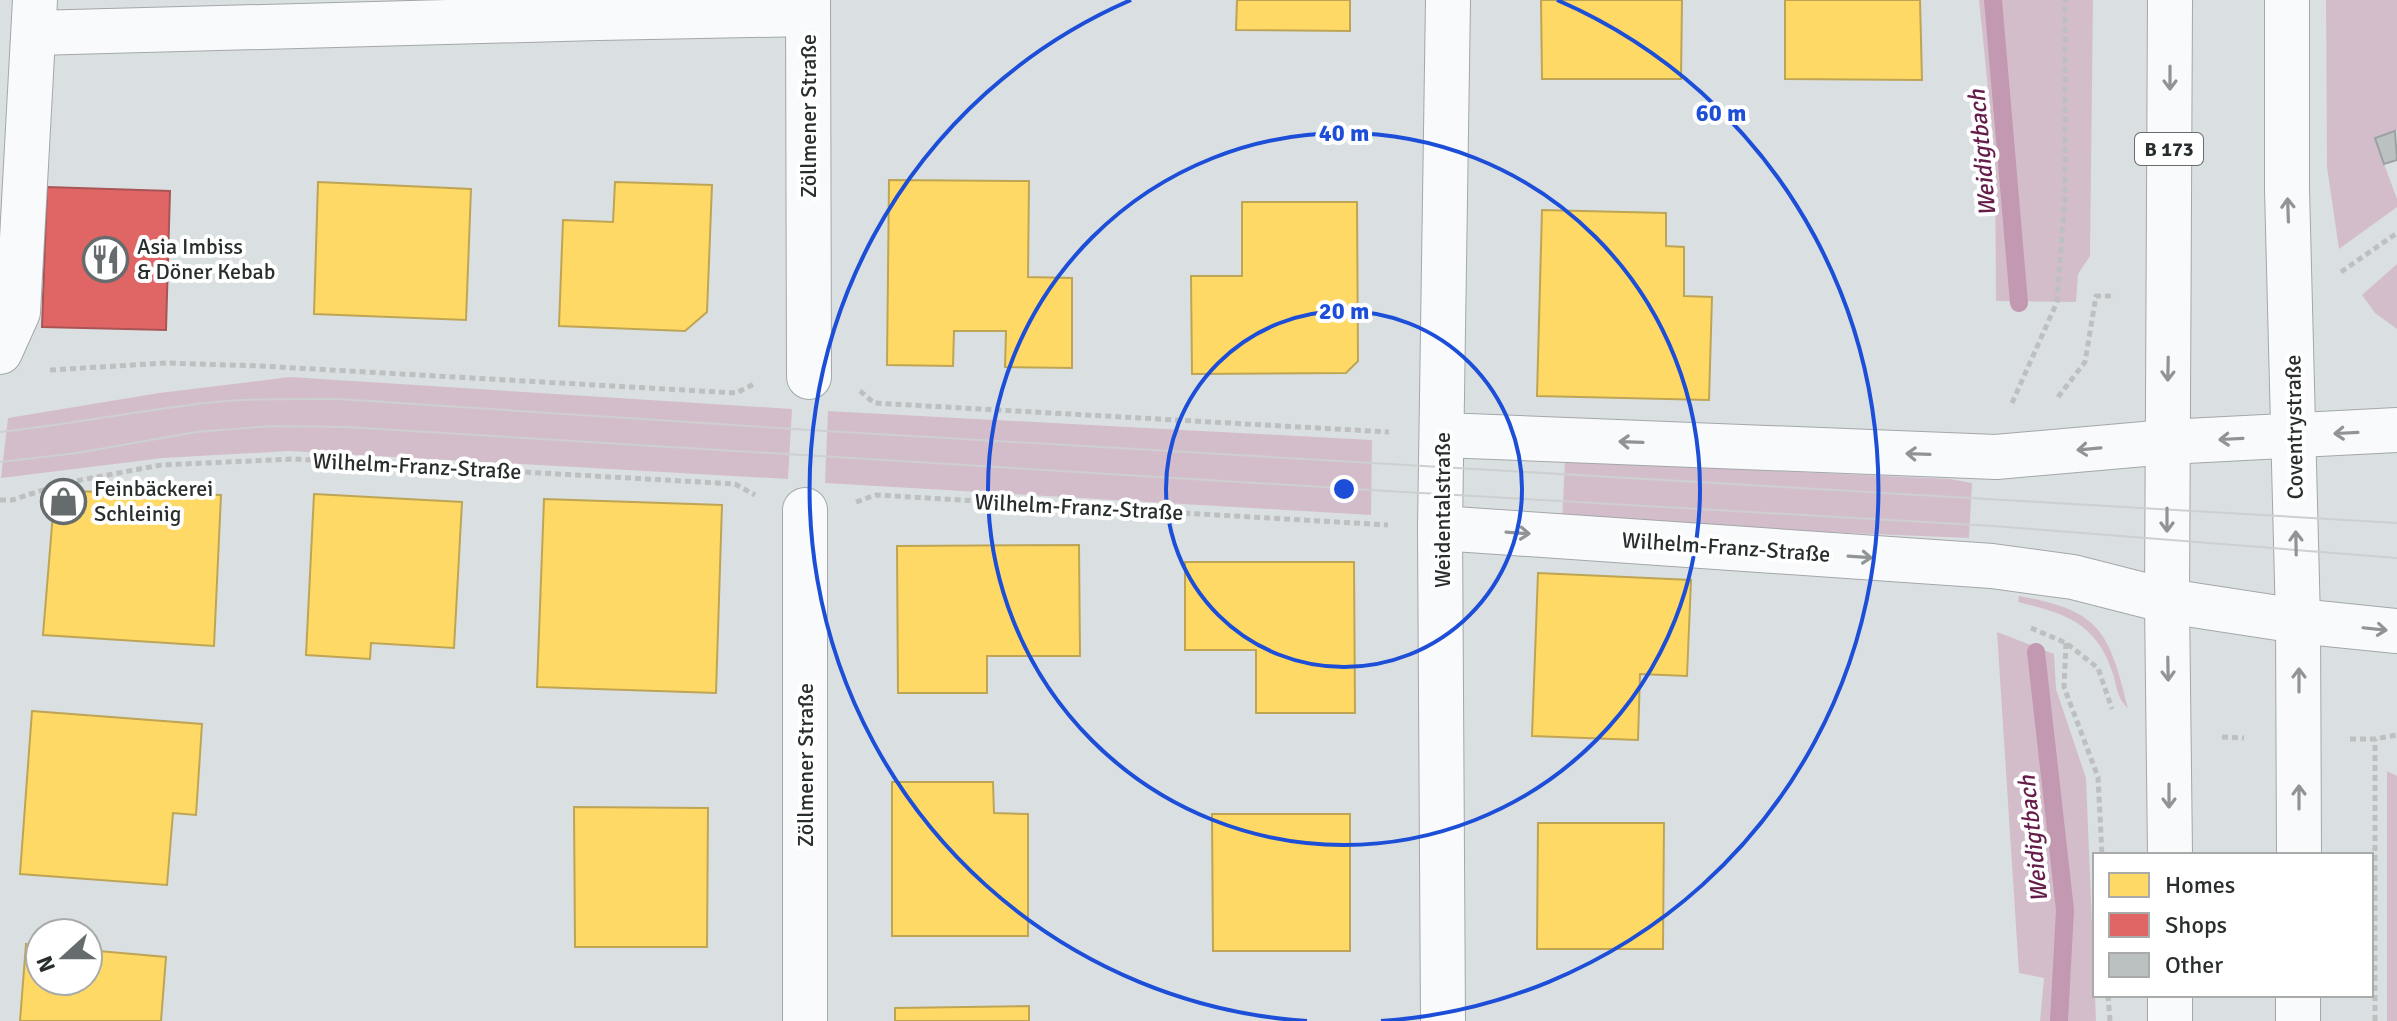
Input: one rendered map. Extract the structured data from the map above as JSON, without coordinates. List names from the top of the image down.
{
  "streets": {
    "street": [
      "Zöllmener Straße",
      "B 173",
      "Coventrystraße",
      "Wilhelm-Franz-Straße",
      "Weidentalstraße"
    ]
  },
  "crossings": [
    ["Zöllmener Straße", "Wilhelm-Franz-Straße"],
    ["B 173", "Wilhelm-Franz-Straße"],
    ["Coventrystraße", "Wilhelm-Franz-Straße"],
    ["Wilhelm-Franz-Straße", "Weidentalstraße"]
  ],
  "water": ["Weidigtbach"],
  "places": {
    "restaurant": ["Asia Imbiss & Döner Kebab"],
    "shop": ["Feinbäckerei Schleinig"]
  },
  "legend": ["Homes", "Shops", "Other"],
  "north": "left",
  "rings": ["60 m", "40 m", "20 m"]
}
